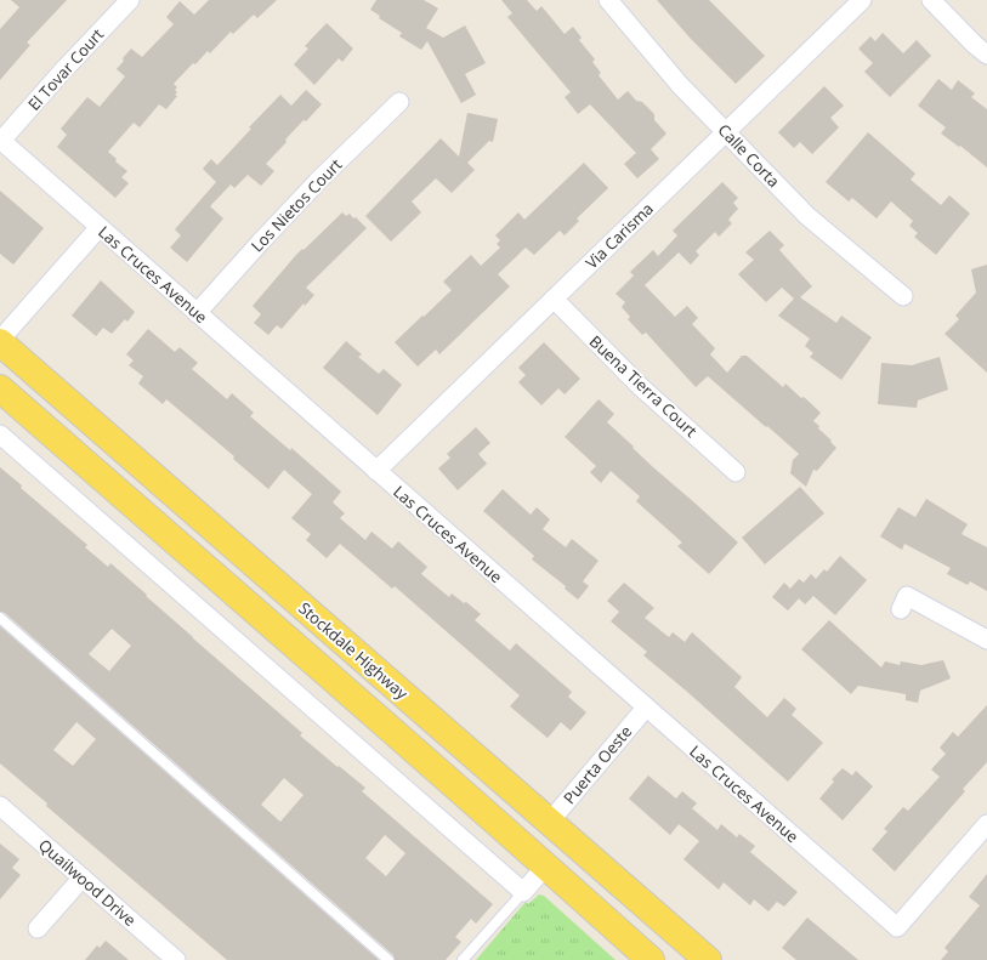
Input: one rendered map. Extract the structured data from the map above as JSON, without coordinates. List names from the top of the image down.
{
  "streets": {
    "main road": ["Stockdale Highway"],
    "street": [
      "El Tovar Court",
      "Calle Corta",
      "Los Nietos Court",
      "Via Carisma",
      "Las Cruces Avenue",
      "Buena Tierra Court",
      "Puerta Oeste",
      "Quailwood Drive"
    ]
  },
  "crossings": [
    ["El Tovar Court", "Las Cruces Avenue"],
    ["Calle Corta", "Via Carisma"],
    ["Los Nietos Court", "Las Cruces Avenue"],
    ["Via Carisma", "Las Cruces Avenue"],
    ["Via Carisma", "Buena Tierra Court"],
    ["Las Cruces Avenue", "Puerta Oeste"],
    ["Stockdale Highway", "Puerta Oeste"]
  ]
}
